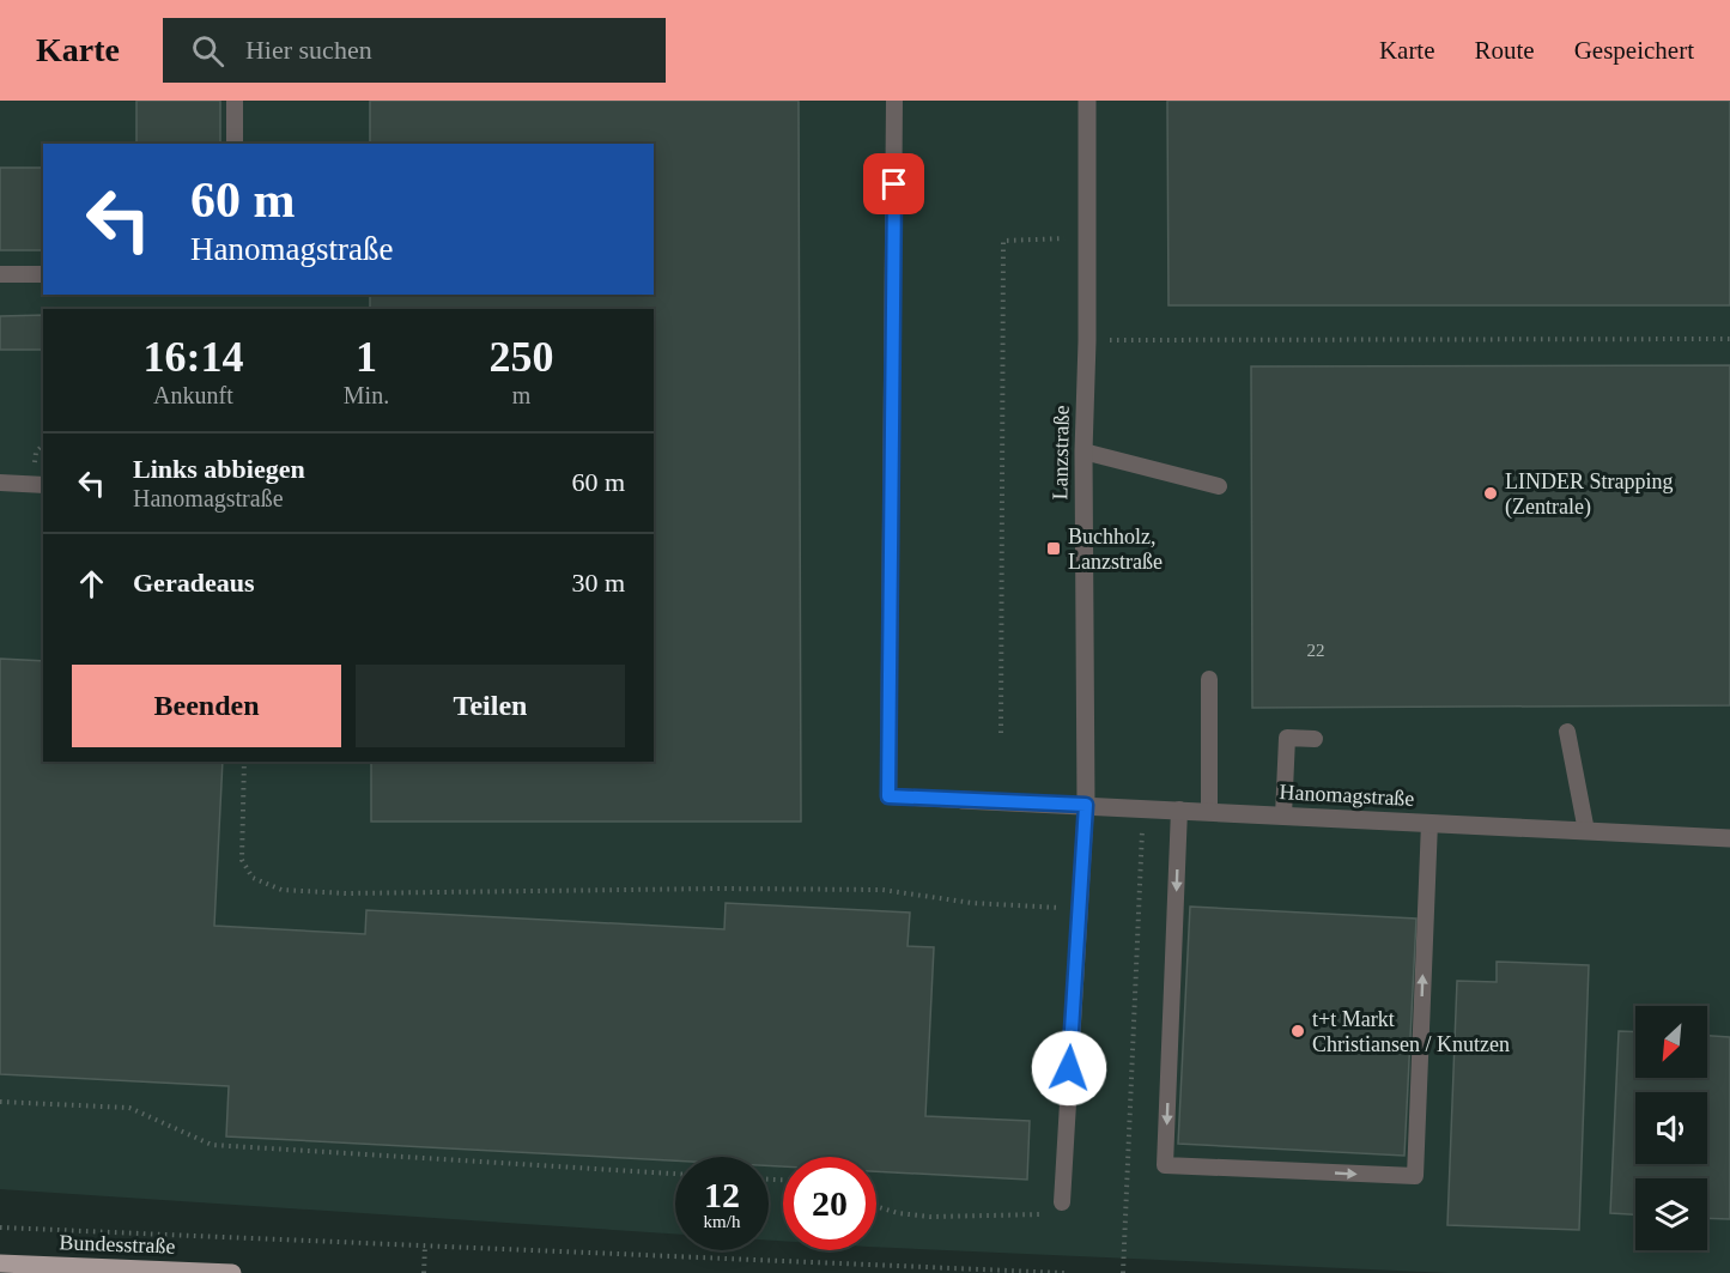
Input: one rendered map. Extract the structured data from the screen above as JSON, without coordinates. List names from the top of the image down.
{
  "streets": {
    "main road": ["Bundesstraße"],
    "street": ["Lanzstraße", "Hanomagstraße"]
  },
  "crossings": [
    ["Lanzstraße", "Hanomagstraße"]
  ],
  "places": {
    "other": ["LINDER Strapping (Zentrale)", "t+t Markt Christiansen / Knutzen"],
    "transit": ["Buchholz, Lanzstraße"]
  },
  "house_numbers": ["22"],
  "north": "bottom left",
  "page": {
    "header": "Karte",
    "search": "Hier suchen",
    "nav": ["Karte", "Route", "Gespeichert"],
    "turn": ["60 m", "Hanomagstraße"],
    "eta": [
      "16:14",
      "Ankunft",
      "1",
      "Min.",
      "250",
      "m"
    ],
    "list": [
      {
        "name": "Links abbiegen",
        "note": "Hanomagstraße",
        "value": "60 m"
      },
      {
        "name": "Geradeaus",
        "value": "30 m"
      }
    ],
    "buttons": ["Beenden", "Teilen"],
    "speed": "12 km/h",
    "limit": "20"
  }
}
